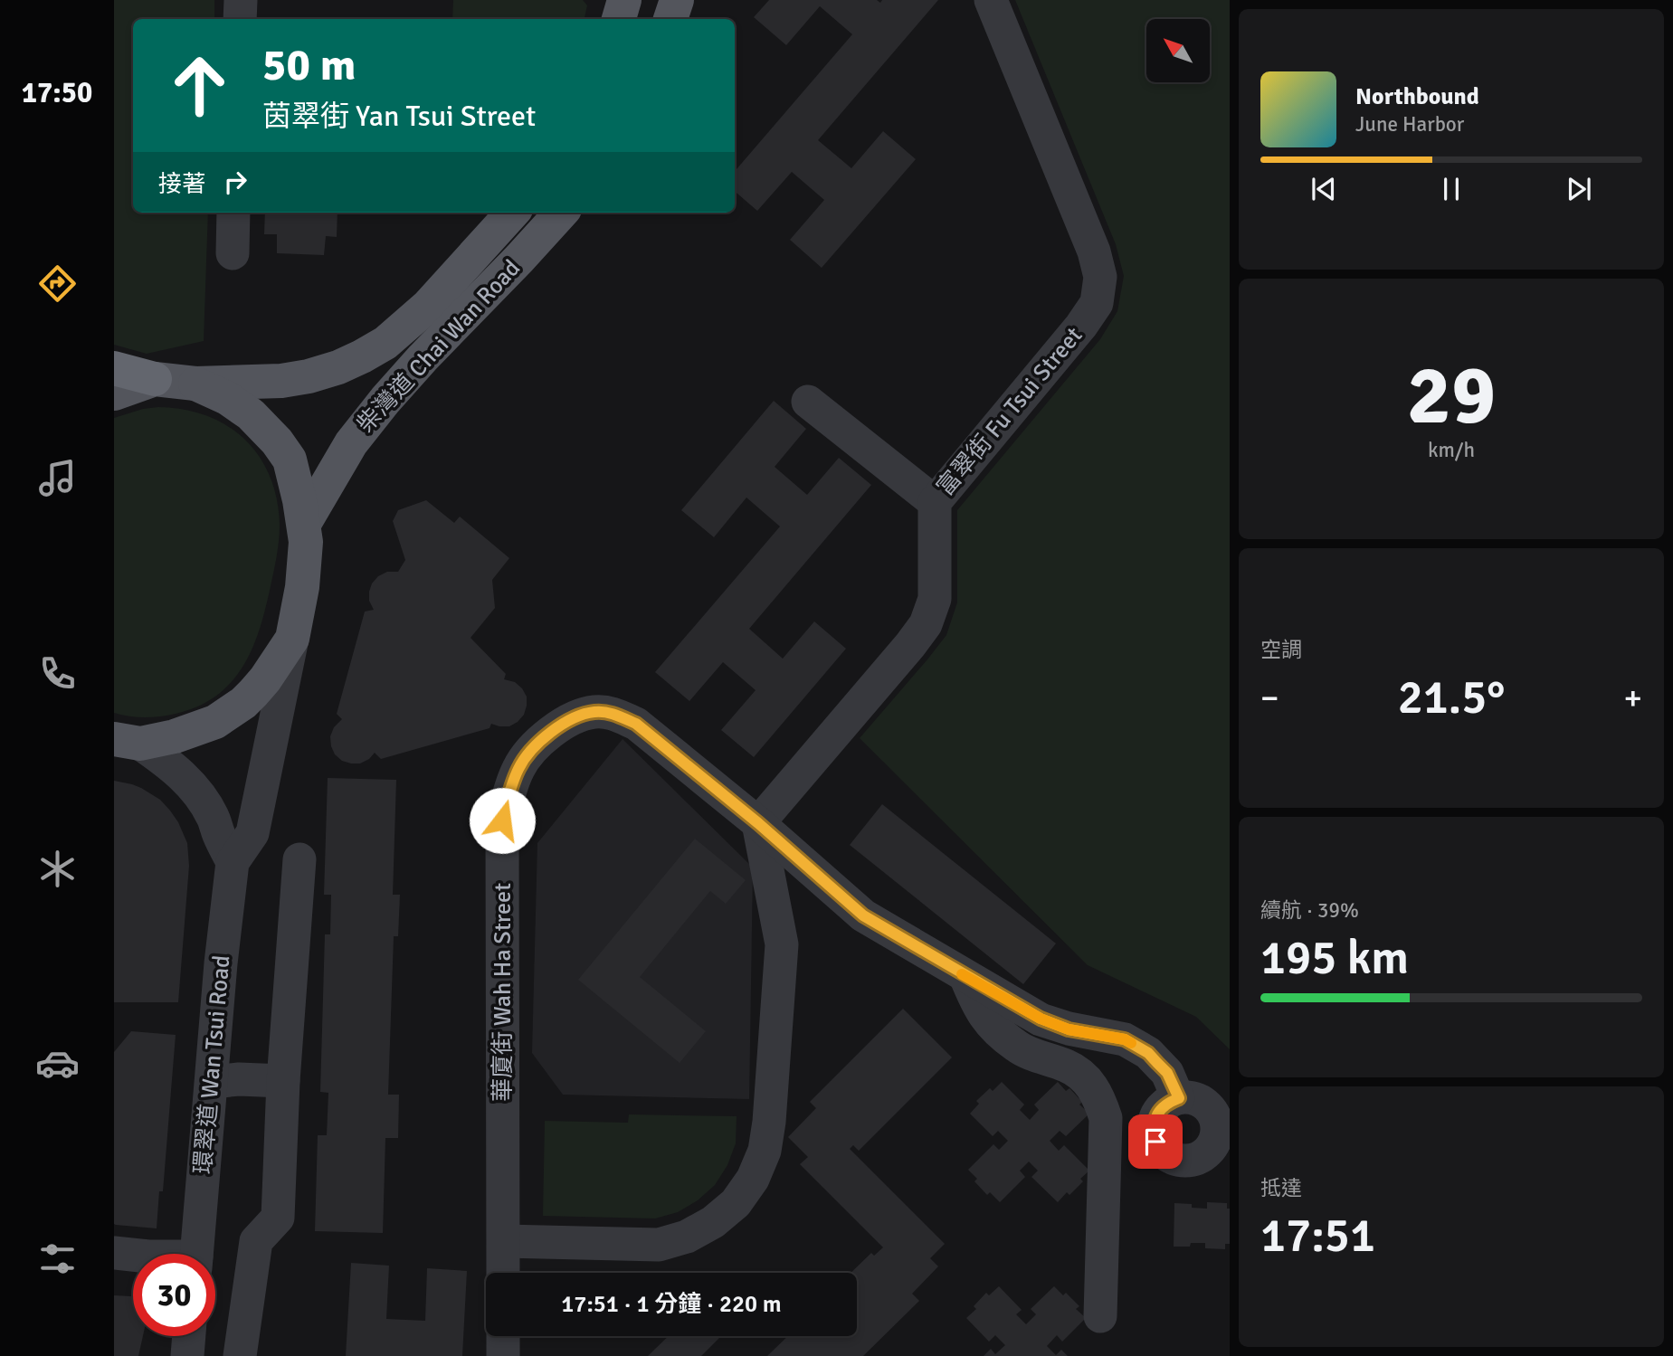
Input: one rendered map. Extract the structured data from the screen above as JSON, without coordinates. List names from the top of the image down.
{
  "streets": {
    "main road": ["柴灣道 Chai Wan Road"],
    "street": ["富翠街 Fu Tsui Street", "華廈街 Wah Ha Street", "環翠道 Wan Tsui Road"]
  },
  "crossings": [
    ["柴灣道 Chai Wan Road", "環翠道 Wan Tsui Road"],
    ["富翠街 Fu Tsui Street", "華廈街 Wah Ha Street"]
  ],
  "north": "top left",
  "page": {
    "tabs": "17:50",
    "turn": ["50 m", "茵翠街 Yan Tsui Street"],
    "song": ["Northbound", "June Harbor"],
    "then": "接著",
    "tile": [
      ["29", "km/h"],
      "空調",
      ["續航 · 39%", "195 km"],
      ["抵達", "17:51"]
    ],
    "heat": ["−", "21.5°", "+"],
    "limit": "30",
    "trip": "17:51 · 1 分鐘 · 220 m"
  }
}
